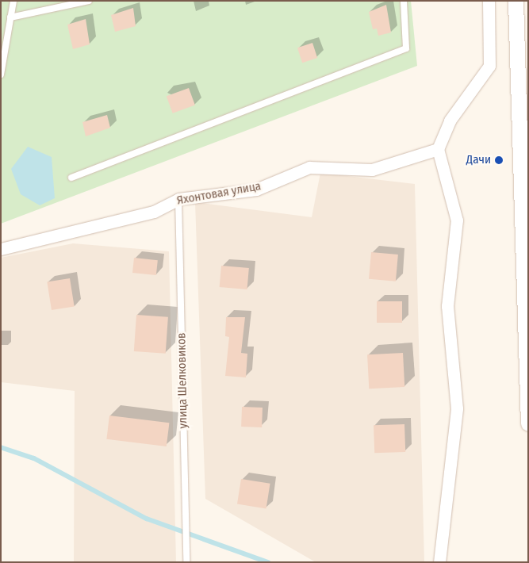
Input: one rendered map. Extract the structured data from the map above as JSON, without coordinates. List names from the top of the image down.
{
  "streets": {
    "street": ["Яхонтовая улица"],
    "lane": ["улица Шелковиков"]
  },
  "crossings": [
    ["Яхонтовая улица", "улица Шелковиков"]
  ],
  "places": ["Дачи"]
}
